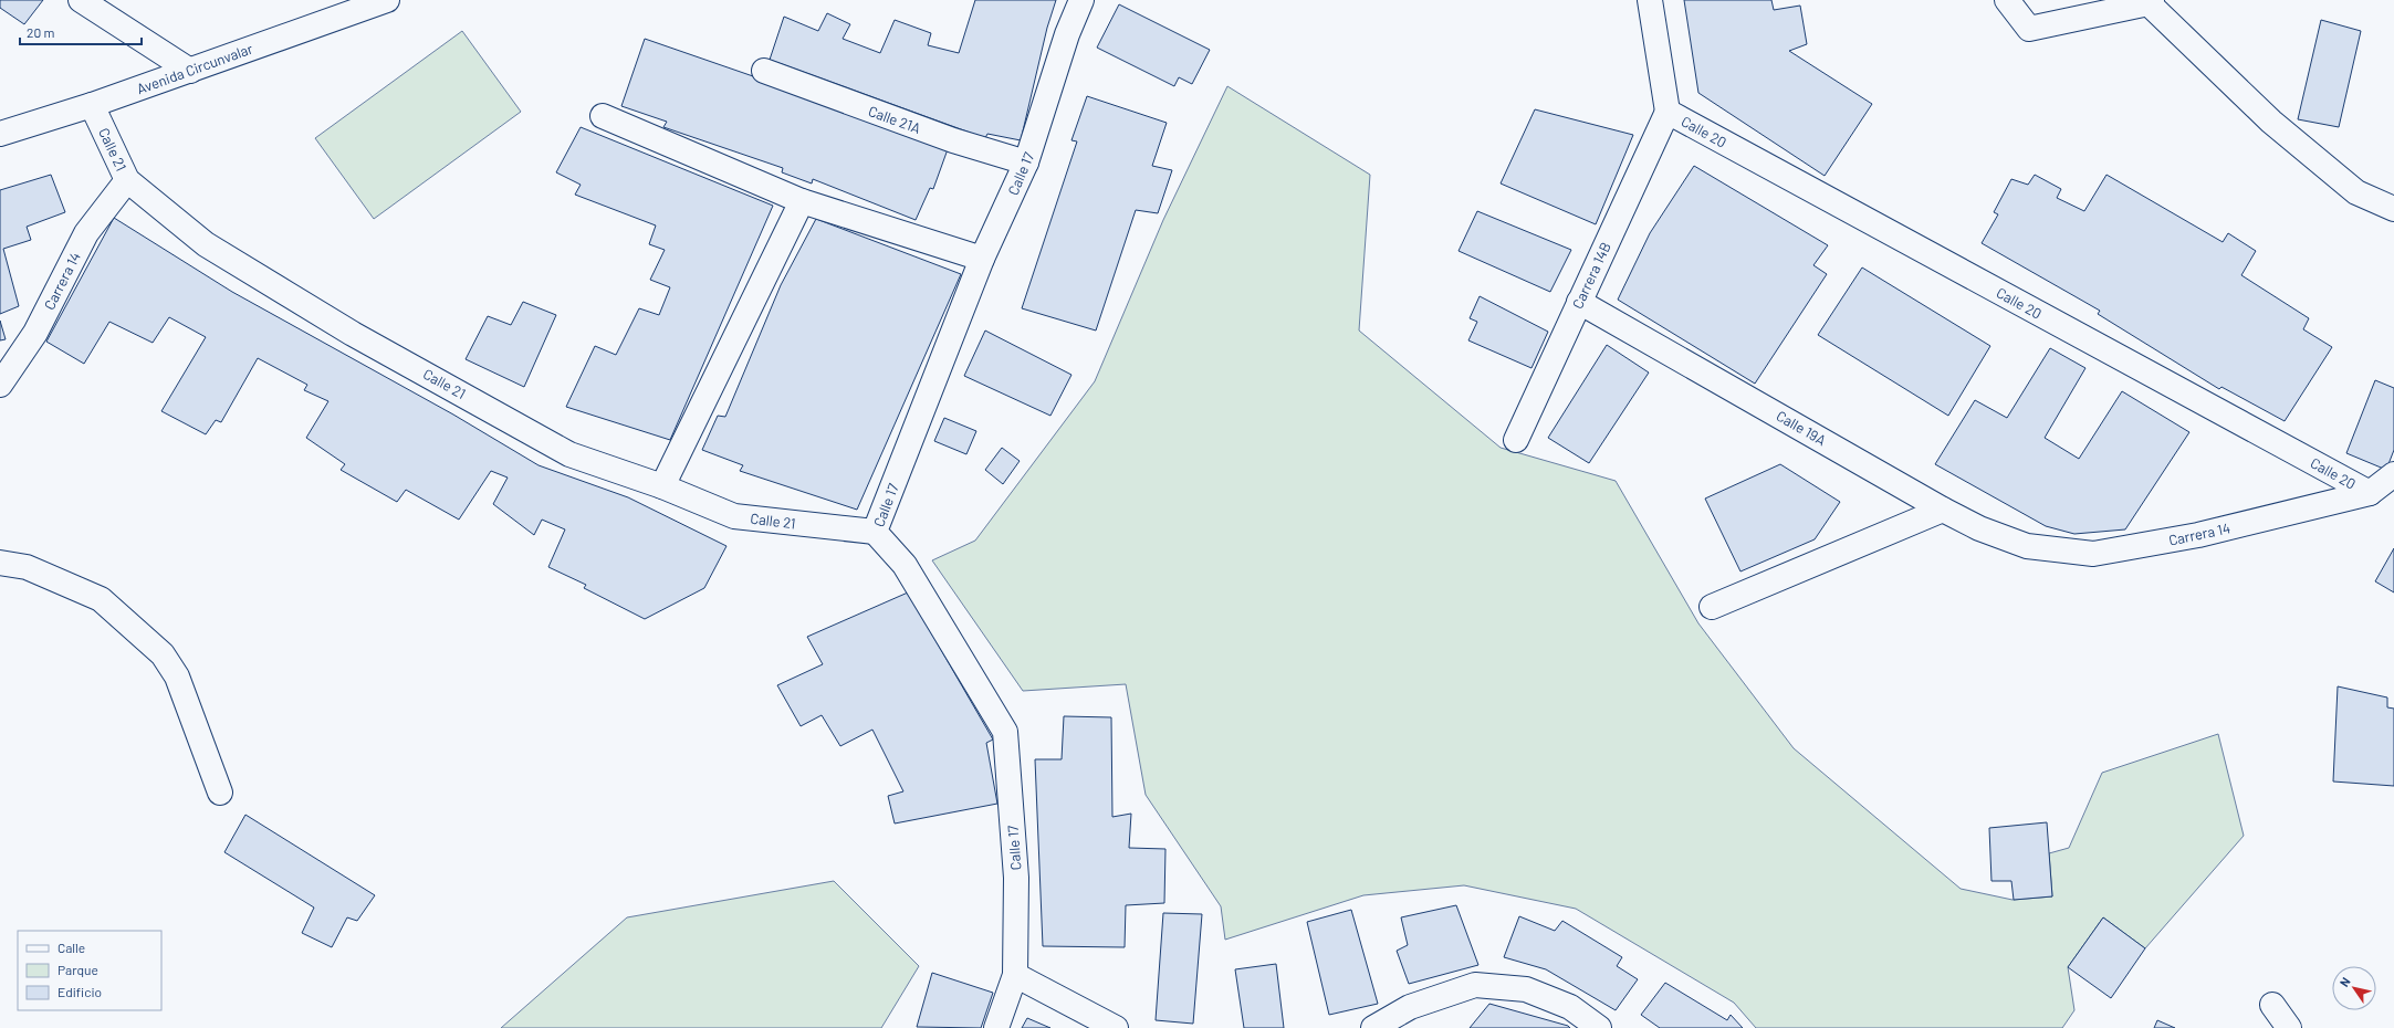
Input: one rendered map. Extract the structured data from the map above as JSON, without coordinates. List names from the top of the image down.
{
  "streets": {
    "street": [
      "Avenida Circunvalar",
      "Calle 21A",
      "Calle 20",
      "Calle 21",
      "Calle 17",
      "Carrera 14B",
      "Carrera 14",
      "Calle 19A"
    ]
  },
  "crossings": [
    ["Avenida Circunvalar", "Calle 21"],
    ["Calle 21A", "Calle 17"],
    ["Calle 20", "Carrera 14B"],
    ["Calle 20", "Carrera 14"],
    ["Calle 21", "Calle 17"],
    ["Calle 21", "Carrera 14"],
    ["Carrera 14B", "Calle 19A"],
    ["Carrera 14", "Calle 19A"]
  ],
  "legend": ["Calle", "Parque", "Edificio"],
  "scale_bar": "20 m",
  "north": "top left"
}
